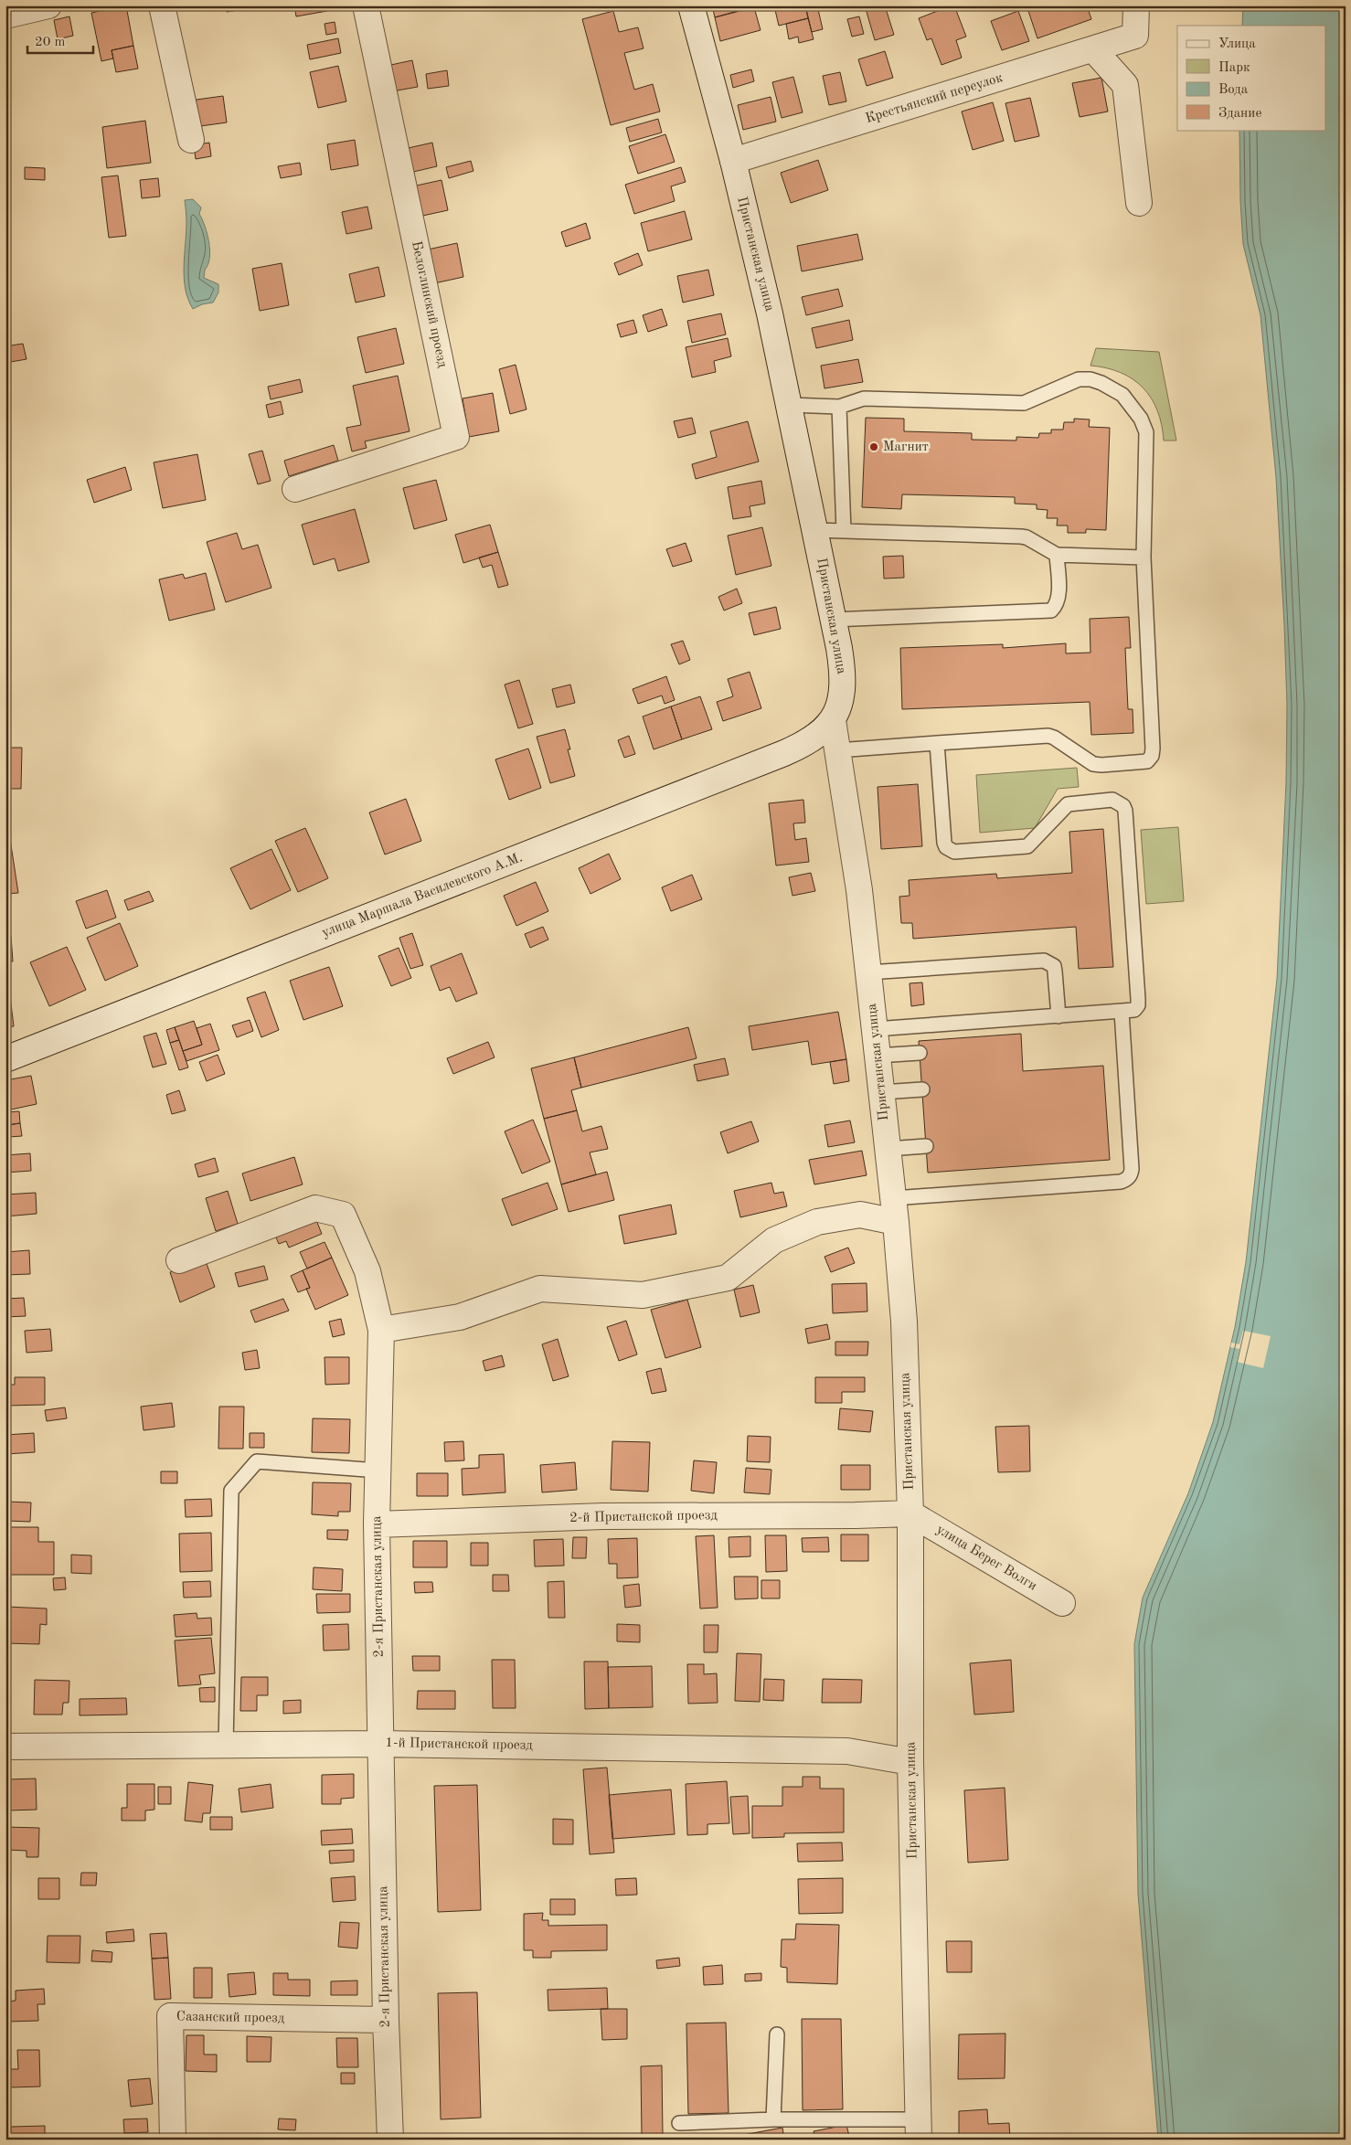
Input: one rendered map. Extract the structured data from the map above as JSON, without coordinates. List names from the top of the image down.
{
  "streets": {
    "street": [
      "Крестьянский переулок",
      "Пристанская улица",
      "Белоглинский проезд",
      "улица Маршала Василевского А.М.",
      "2-й Пристанской проезд",
      "улица Берег Волги",
      "2-я Пристанская улица",
      "1-й Пристанской проезд",
      "Сазанский проезд"
    ]
  },
  "crossings": [
    ["Крестьянский переулок", "Пристанская улица"],
    ["Пристанская улица", "улица Маршала Василевского А.М."],
    ["Пристанская улица", "2-й Пристанской проезд"],
    ["Пристанская улица", "улица Берег Волги"],
    ["Пристанская улица", "1-й Пристанской проезд"],
    ["2-й Пристанской проезд", "улица Берег Волги"],
    ["2-й Пристанской проезд", "2-я Пристанская улица"],
    ["2-я Пристанская улица", "1-й Пристанской проезд"],
    ["2-я Пристанская улица", "Сазанский проезд"]
  ],
  "places": ["Магнит"],
  "legend": [
    "Улица",
    "Парк",
    "Вода",
    "Здание"
  ],
  "scale_bar": "20 m"
}
